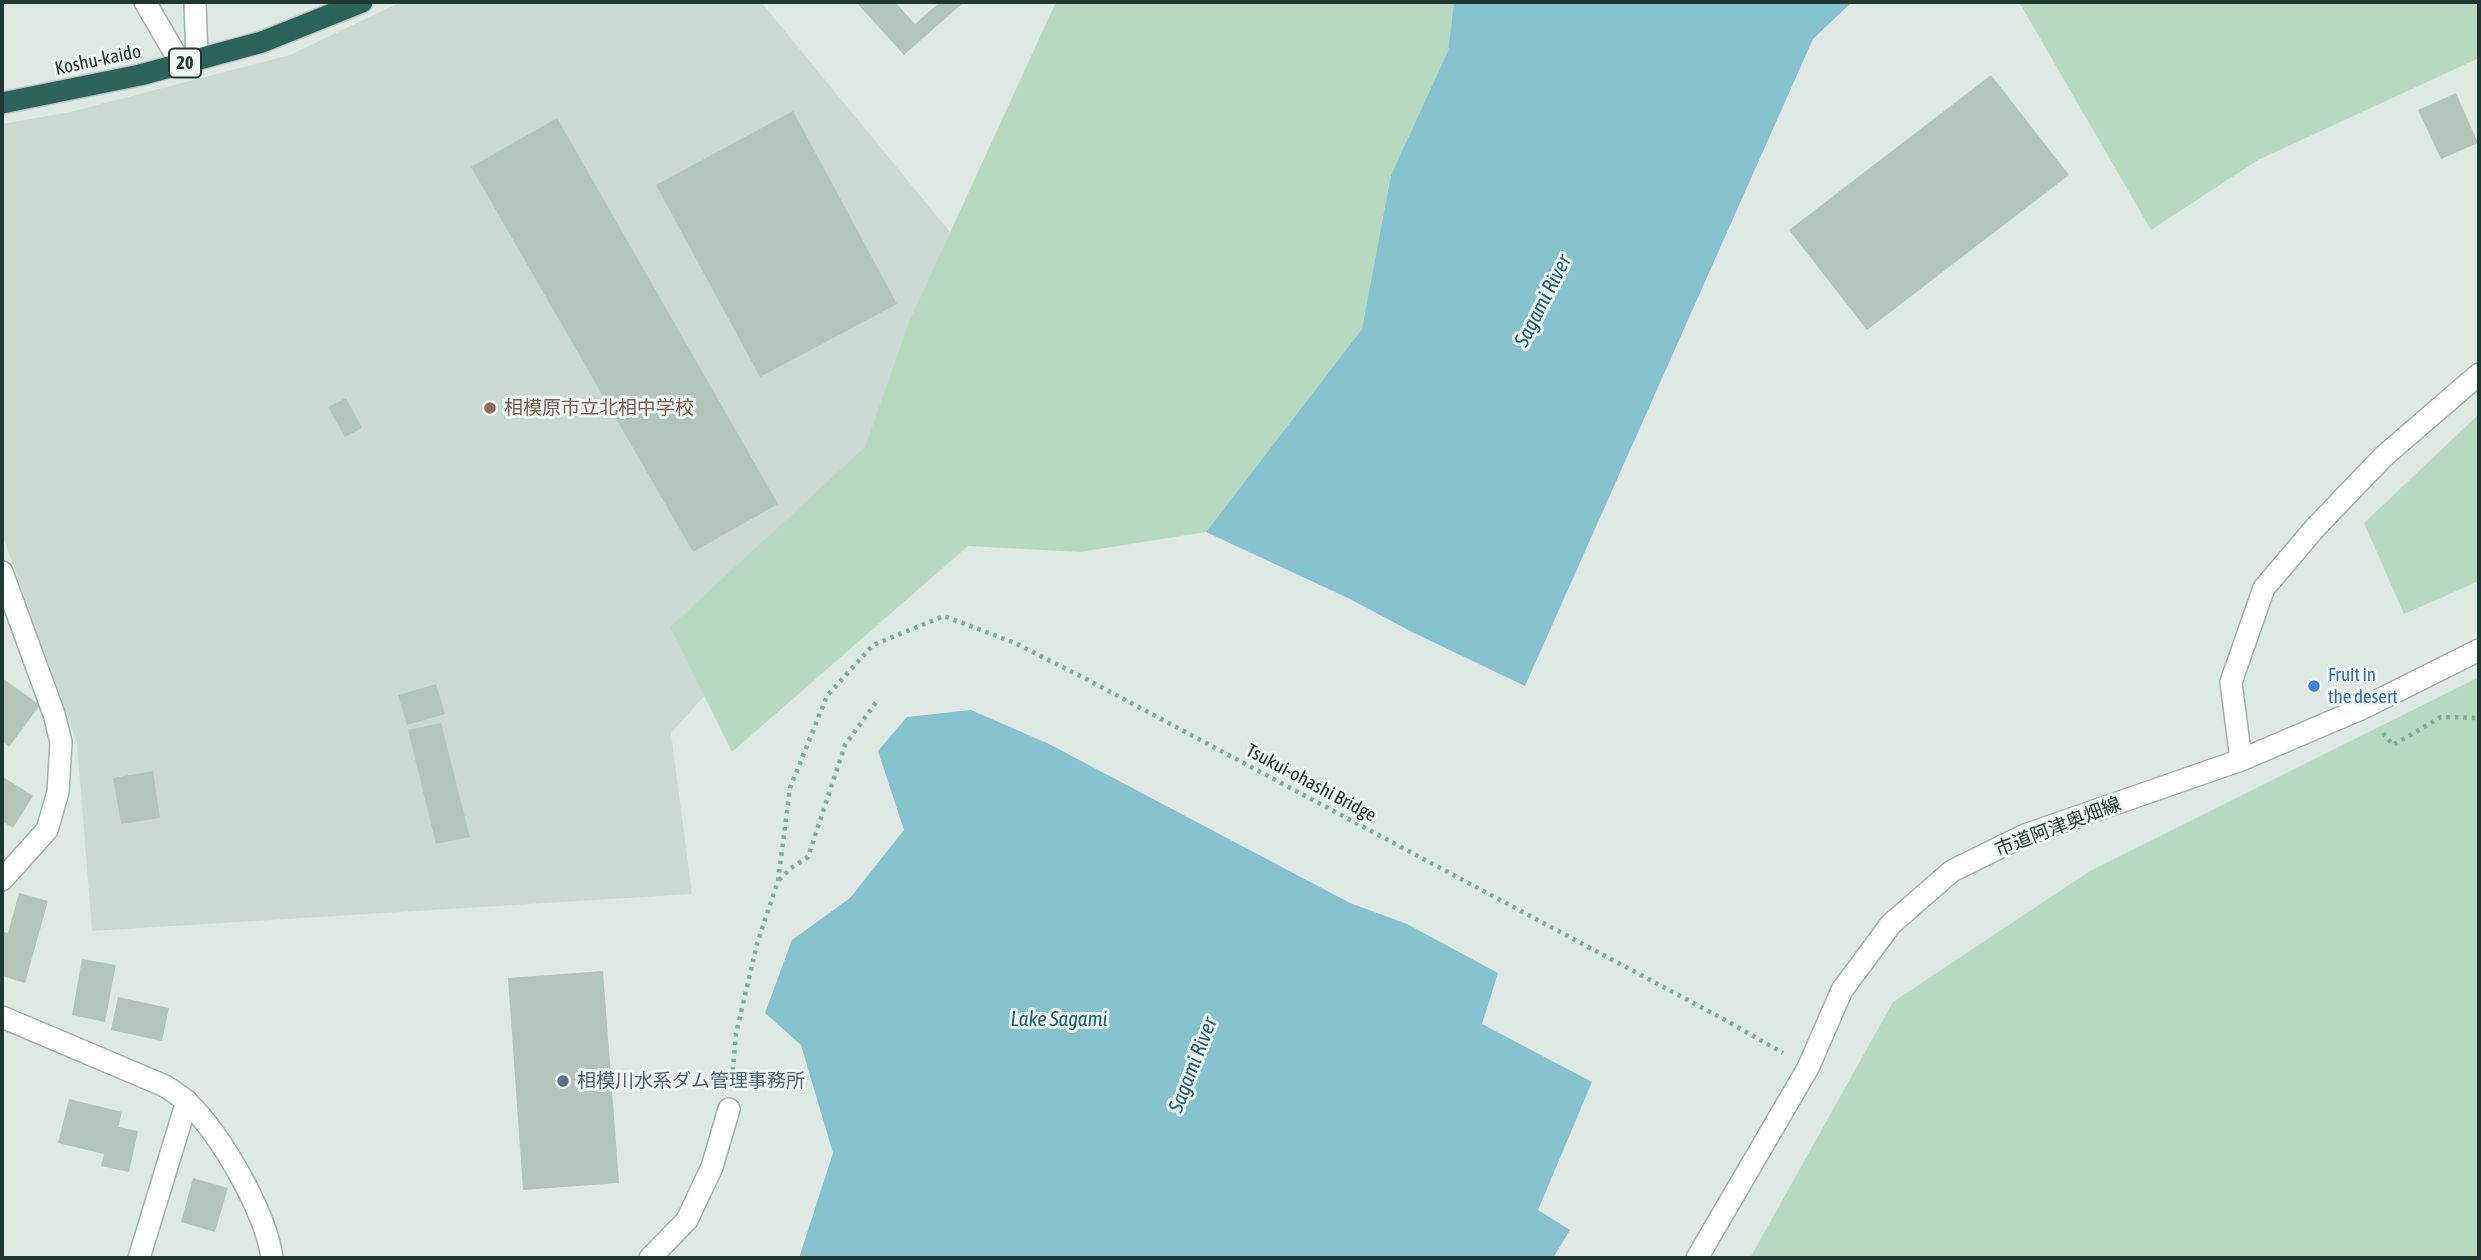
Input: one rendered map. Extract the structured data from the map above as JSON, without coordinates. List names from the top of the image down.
{
  "streets": {
    "highway": ["Koshu-kaido", "20"],
    "street": ["市道阿津奥畑線"],
    "path": ["Tsukui-ohashi Bridge"]
  },
  "crossings": [
    ["Tsukui-ohashi Bridge", "市道阿津奥畑線"]
  ],
  "water": ["Sagami River", "Lake Sagami"],
  "places": ["相模原市立北相中学校", "Fruit in the desert", "相模川水系ダム管理事務所"]
}
